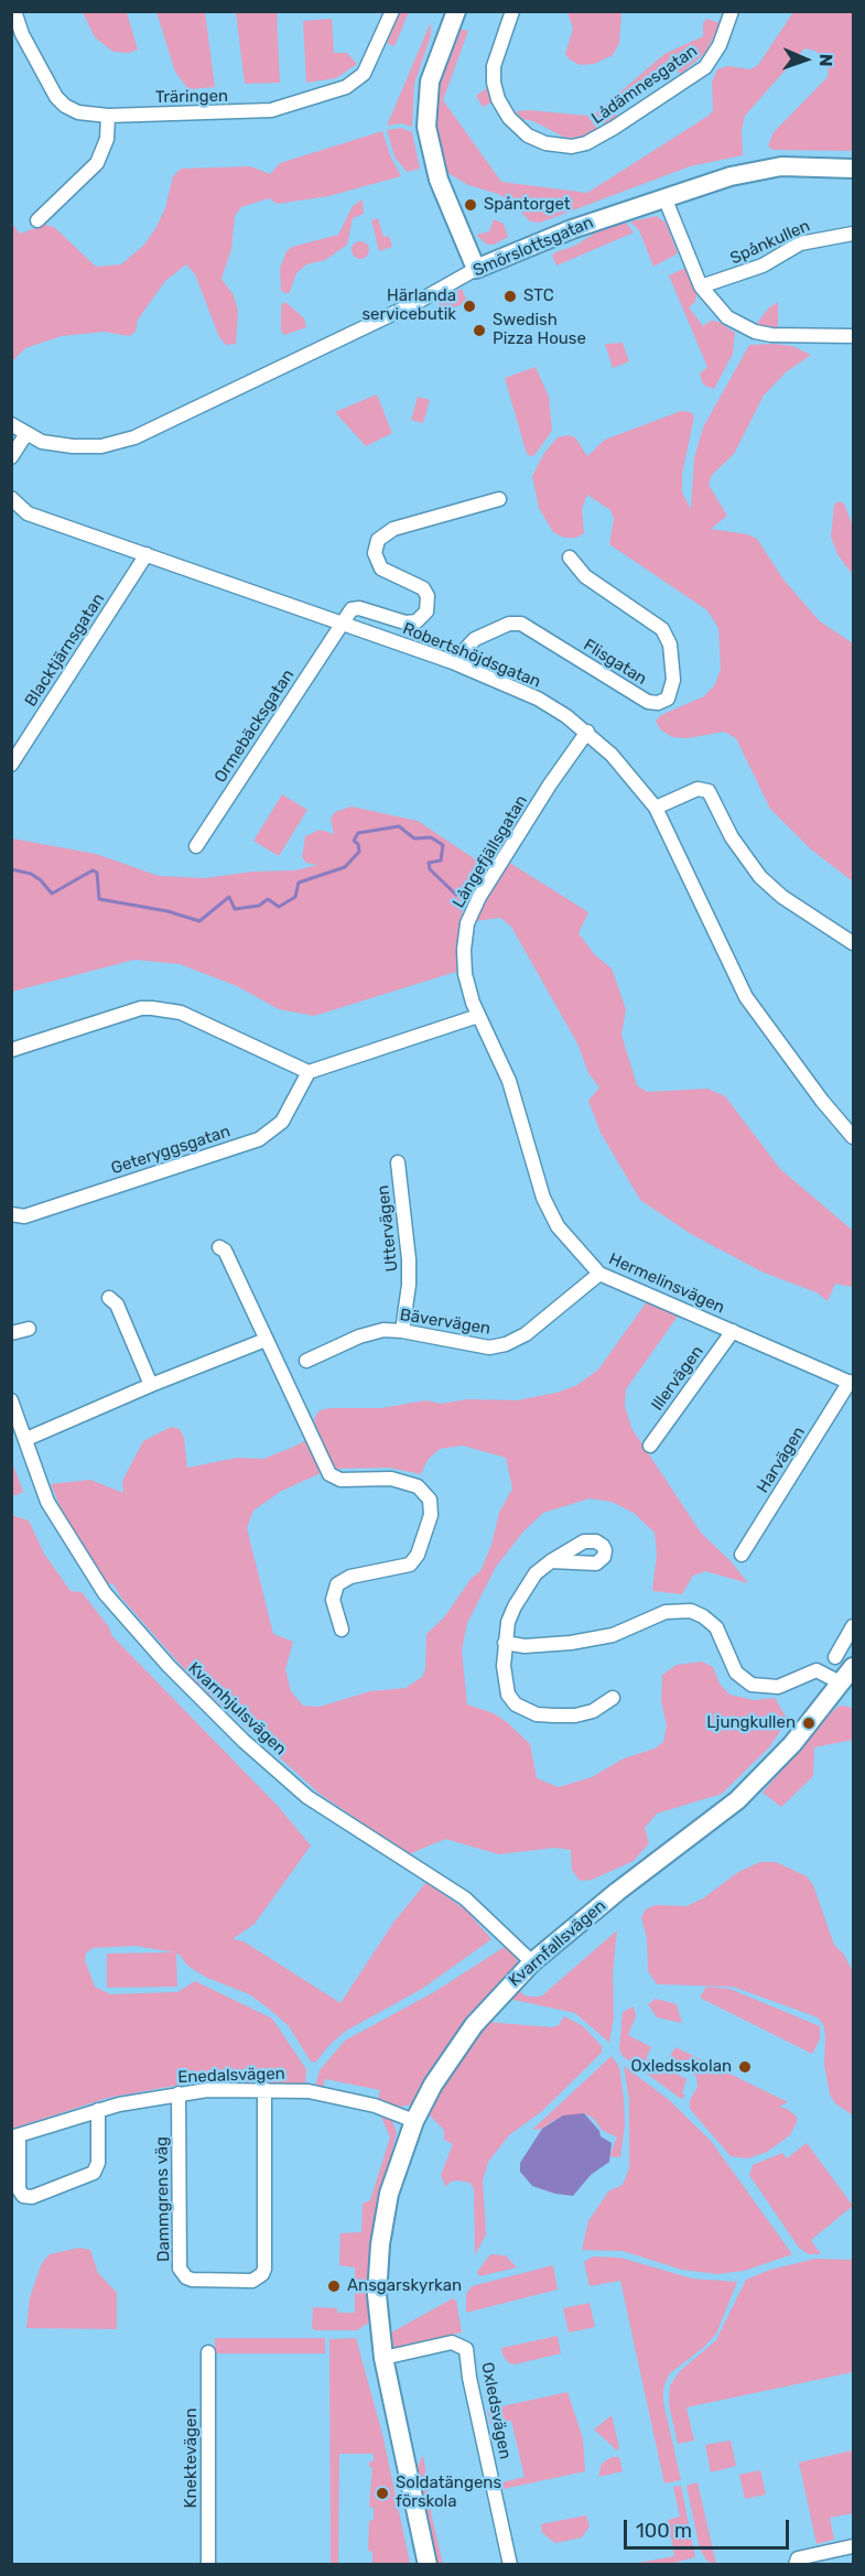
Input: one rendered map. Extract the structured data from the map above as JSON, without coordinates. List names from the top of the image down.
{
  "streets": {
    "street": [
      "Lådämnesgatan",
      "Träringen",
      "Spånkullen",
      "Smörslottsgatan",
      "Blacktjärnsgatan",
      "Robertshöjdsgatan",
      "Flisgatan",
      "Ormebäcksgatan",
      "Långefjällsgatan",
      "Geteryggsgatan",
      "Uttervägen",
      "Hermelinsvägen",
      "Bävervägen",
      "Illervägen",
      "Harvägen",
      "Kvarnhjulsvägen",
      "Kvarnfallsvägen",
      "Enedalsvägen",
      "Dammgrens väg",
      "Oxledsvägen",
      "Knektevägen"
    ]
  },
  "crossings": [
    ["Blacktjärnsgatan", "Robertshöjdsgatan"],
    ["Robertshöjdsgatan", "Flisgatan"],
    ["Robertshöjdsgatan", "Ormebäcksgatan"],
    ["Robertshöjdsgatan", "Långefjällsgatan"],
    ["Långefjällsgatan", "Hermelinsvägen"],
    ["Uttervägen", "Bävervägen"],
    ["Hermelinsvägen", "Bävervägen"],
    ["Hermelinsvägen", "Illervägen"],
    ["Hermelinsvägen", "Harvägen"],
    ["Kvarnhjulsvägen", "Kvarnfallsvägen"],
    ["Kvarnfallsvägen", "Enedalsvägen"],
    ["Kvarnfallsvägen", "Oxledsvägen"],
    ["Enedalsvägen", "Dammgrens väg"]
  ],
  "places": [
    "Spåntorget",
    "STC",
    "Härlanda servicebutik",
    "Swedish Pizza House",
    "Ljungkullen",
    "Oxledsskolan",
    "Ansgarskyrkan",
    "Soldatängens förskola"
  ],
  "scale_bar": "100 m",
  "north": "right"
}
